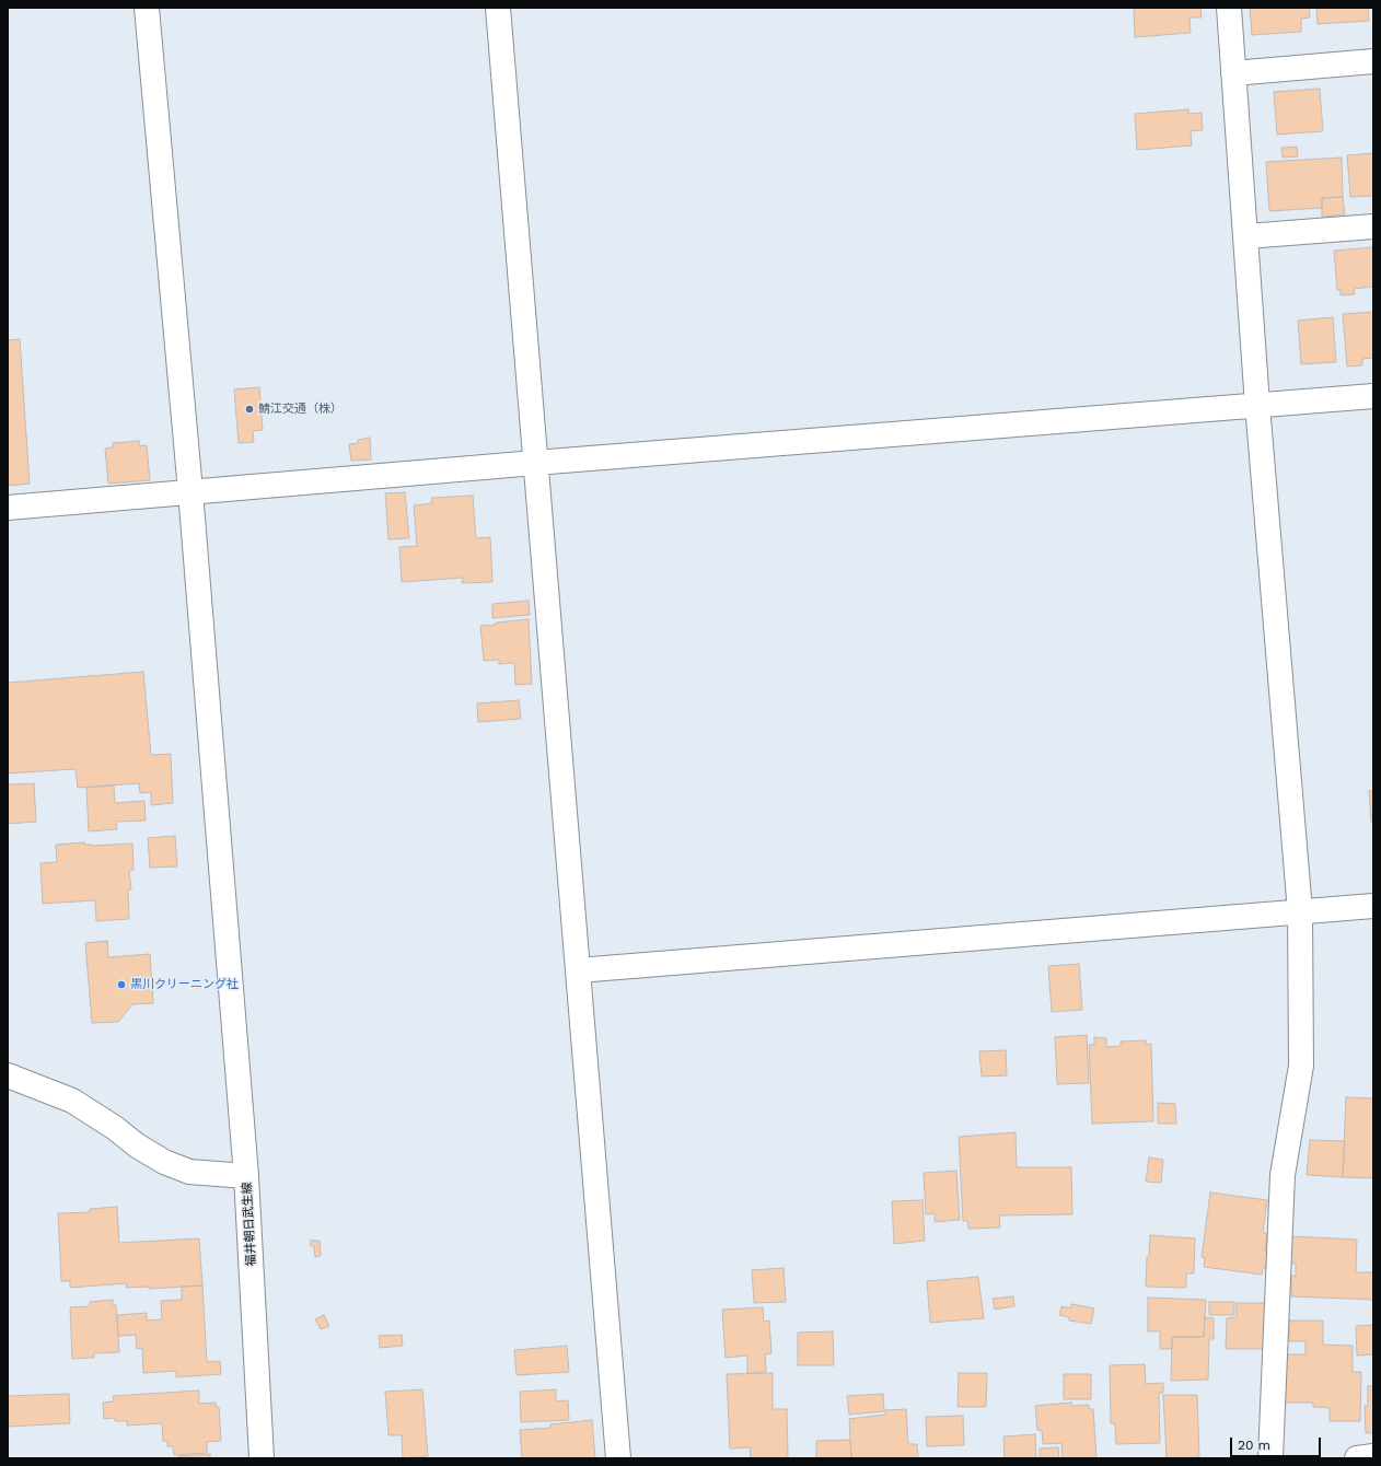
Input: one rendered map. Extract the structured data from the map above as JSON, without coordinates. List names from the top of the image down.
{
  "streets": {
    "street": ["福井朝日武生線"]
  },
  "places": ["鯖江交通（株）", "黒川クリーニング社"],
  "scale_bar": "20 m"
}
